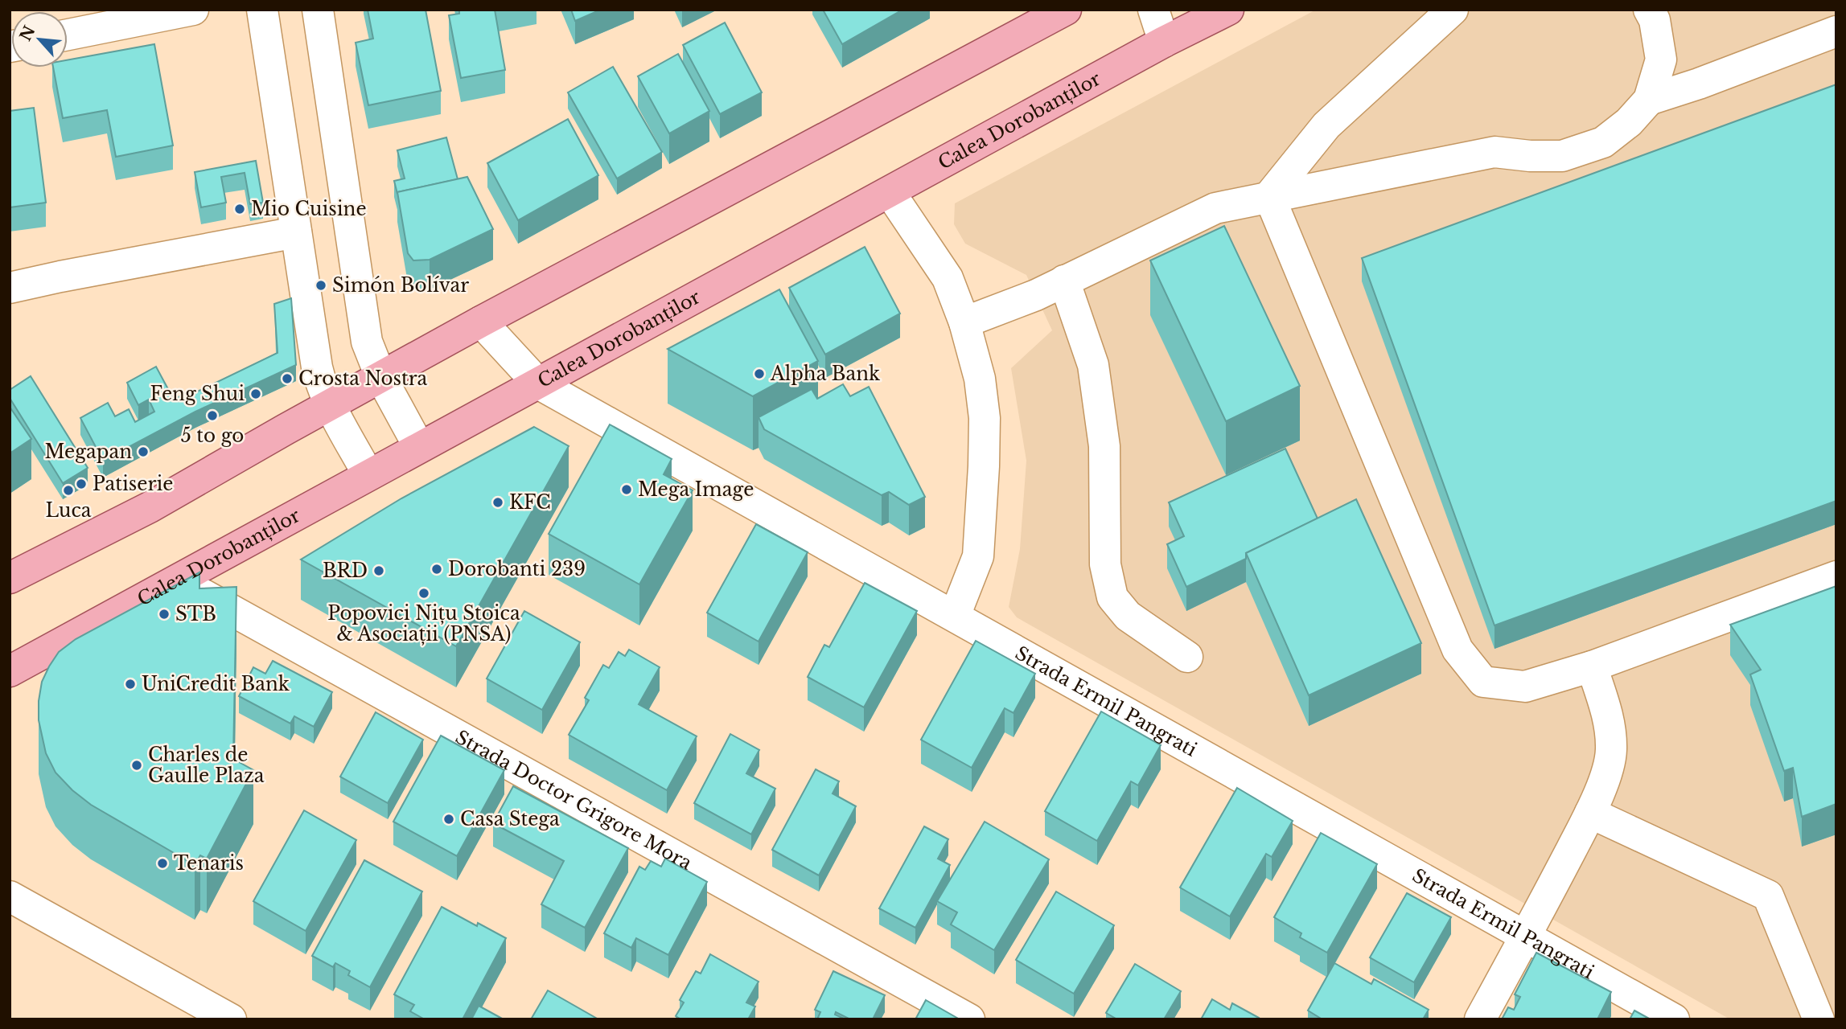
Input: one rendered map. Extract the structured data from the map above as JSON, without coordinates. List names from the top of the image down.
{
  "streets": {
    "main road": ["Calea Dorobanților"],
    "street": ["Strada Ermil Pangrati", "Strada Doctor Grigore Mora"]
  },
  "crossings": [
    ["Calea Dorobanților", "Strada Ermil Pangrati"],
    ["Calea Dorobanților", "Strada Doctor Grigore Mora"]
  ],
  "places": [
    "Mio Cuisine",
    "Simón Bolívar",
    "Alpha Bank",
    "Crosta Nostra",
    "Feng Shui",
    "5 to go",
    "Megapan",
    "Patiserie",
    "Mega Image",
    "Luca",
    "KFC",
    "Dorobanti 239",
    "BRD",
    "Popovici Nițu Stoica & Asociații (PNSA)",
    "STB",
    "UniCredit Bank",
    "Charles de Gaulle Plaza",
    "Casa Stega",
    "Tenaris"
  ],
  "north": "top left"
}
